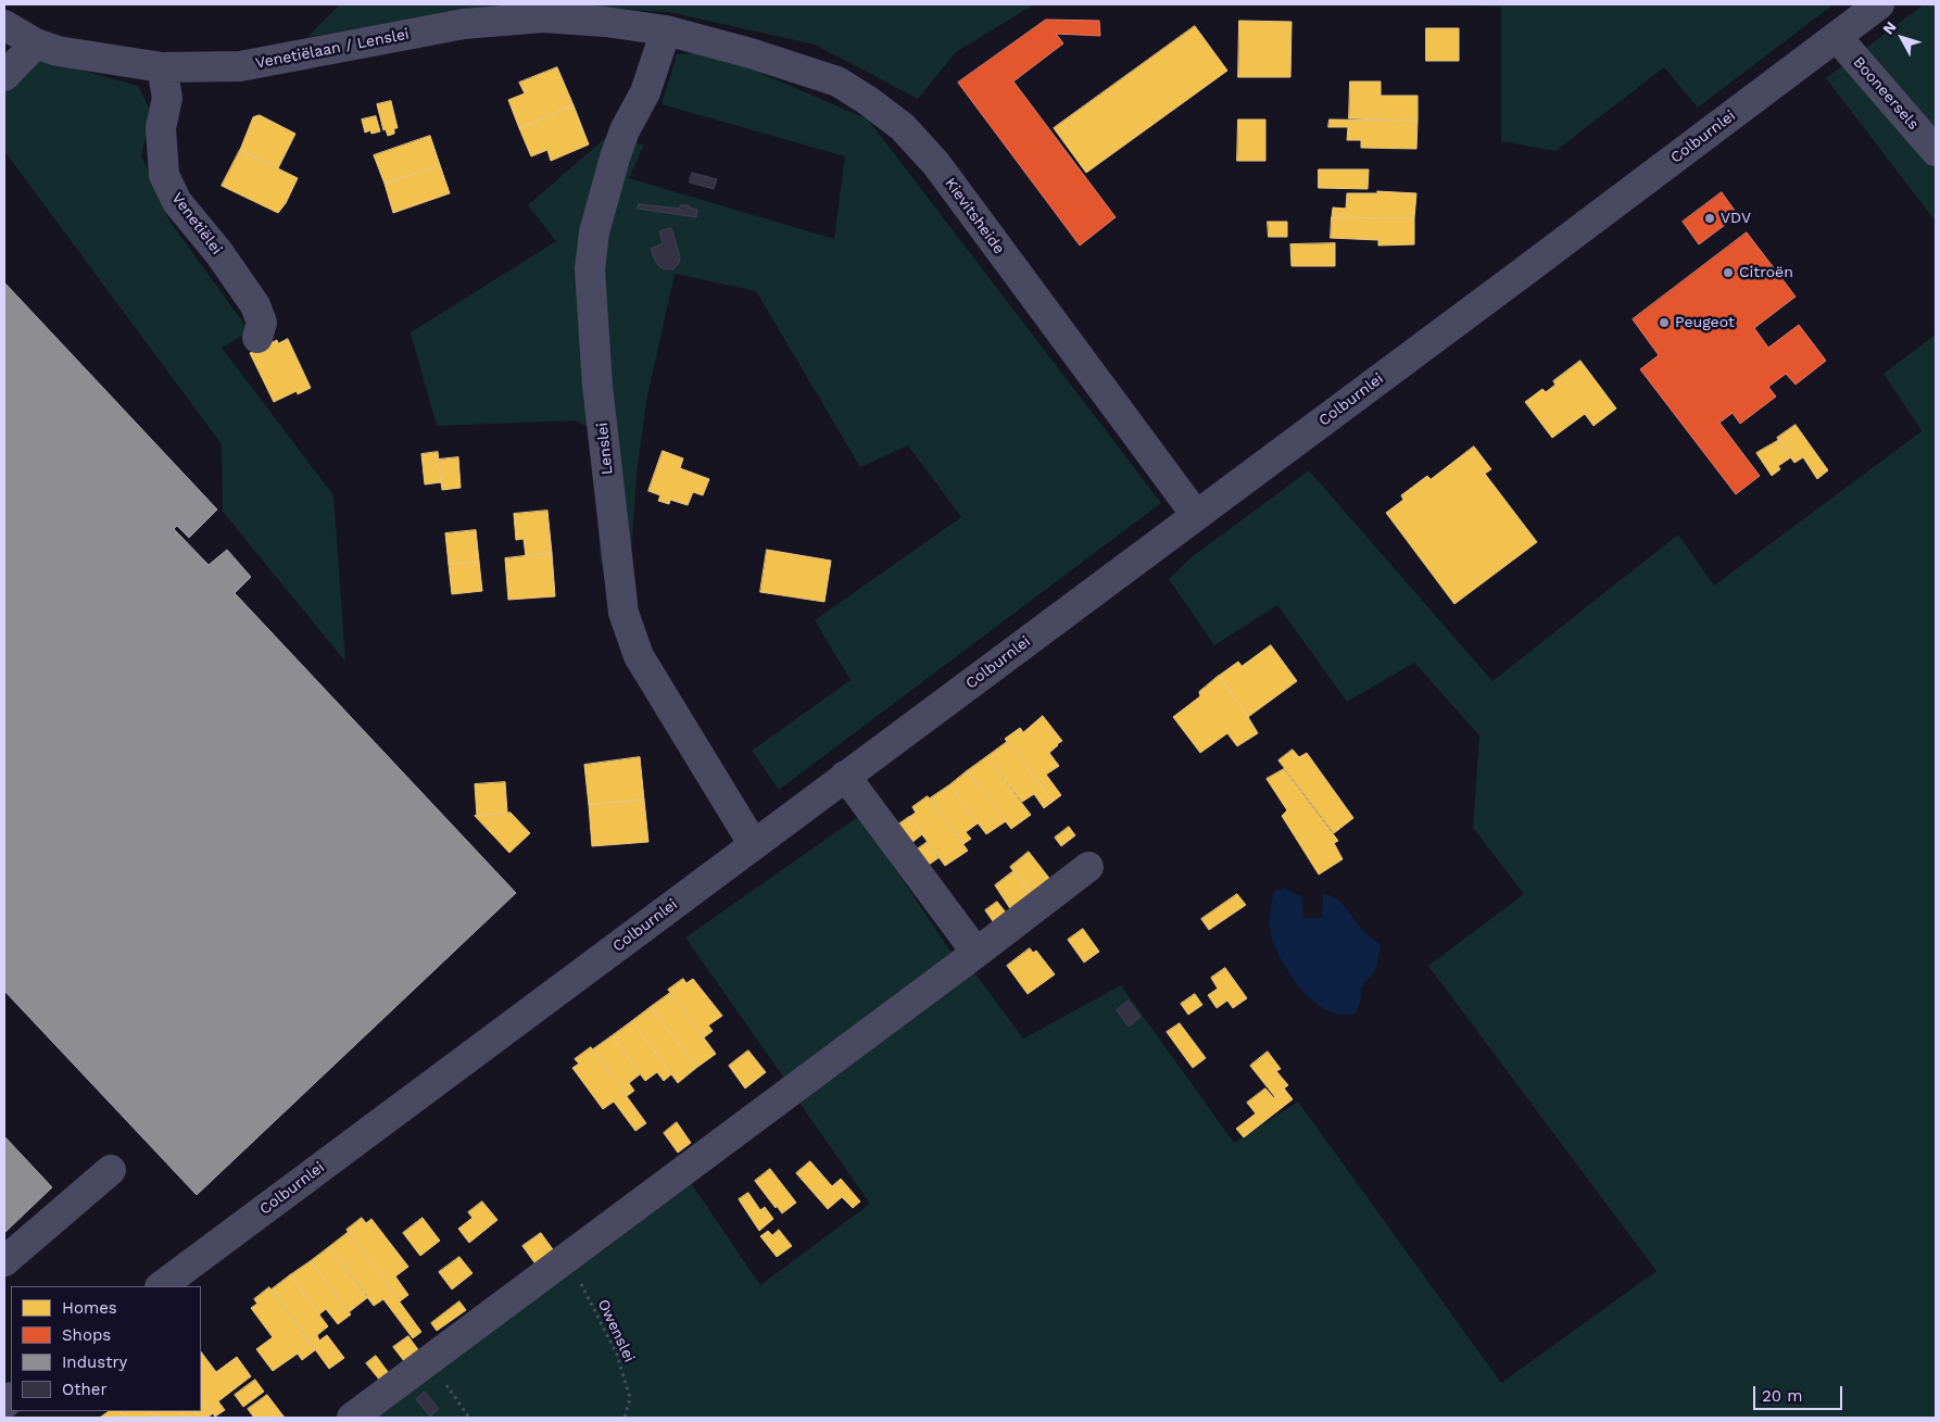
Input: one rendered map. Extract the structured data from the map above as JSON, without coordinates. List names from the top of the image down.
{
  "streets": {
    "street": [
      "Venetiëlaan / Lenslei",
      "Booneersels",
      "Colburnlei",
      "Kievitsheide",
      "Venetiëlei",
      "Lenslei"
    ],
    "path": ["Owenslei"]
  },
  "crossings": [
    ["Venetiëlaan / Lenslei", "Kievitsheide"],
    ["Venetiëlaan / Lenslei", "Venetiëlei"],
    ["Venetiëlaan / Lenslei", "Lenslei"],
    ["Booneersels", "Colburnlei"],
    ["Colburnlei", "Kievitsheide"],
    ["Colburnlei", "Lenslei"],
    ["Kievitsheide", "Lenslei"]
  ],
  "places": ["VDV", "Citroën", "Peugeot"],
  "legend": [
    "Homes",
    "Shops",
    "Industry",
    "Other"
  ],
  "scale_bar": "20 m",
  "north": "top left"
}
